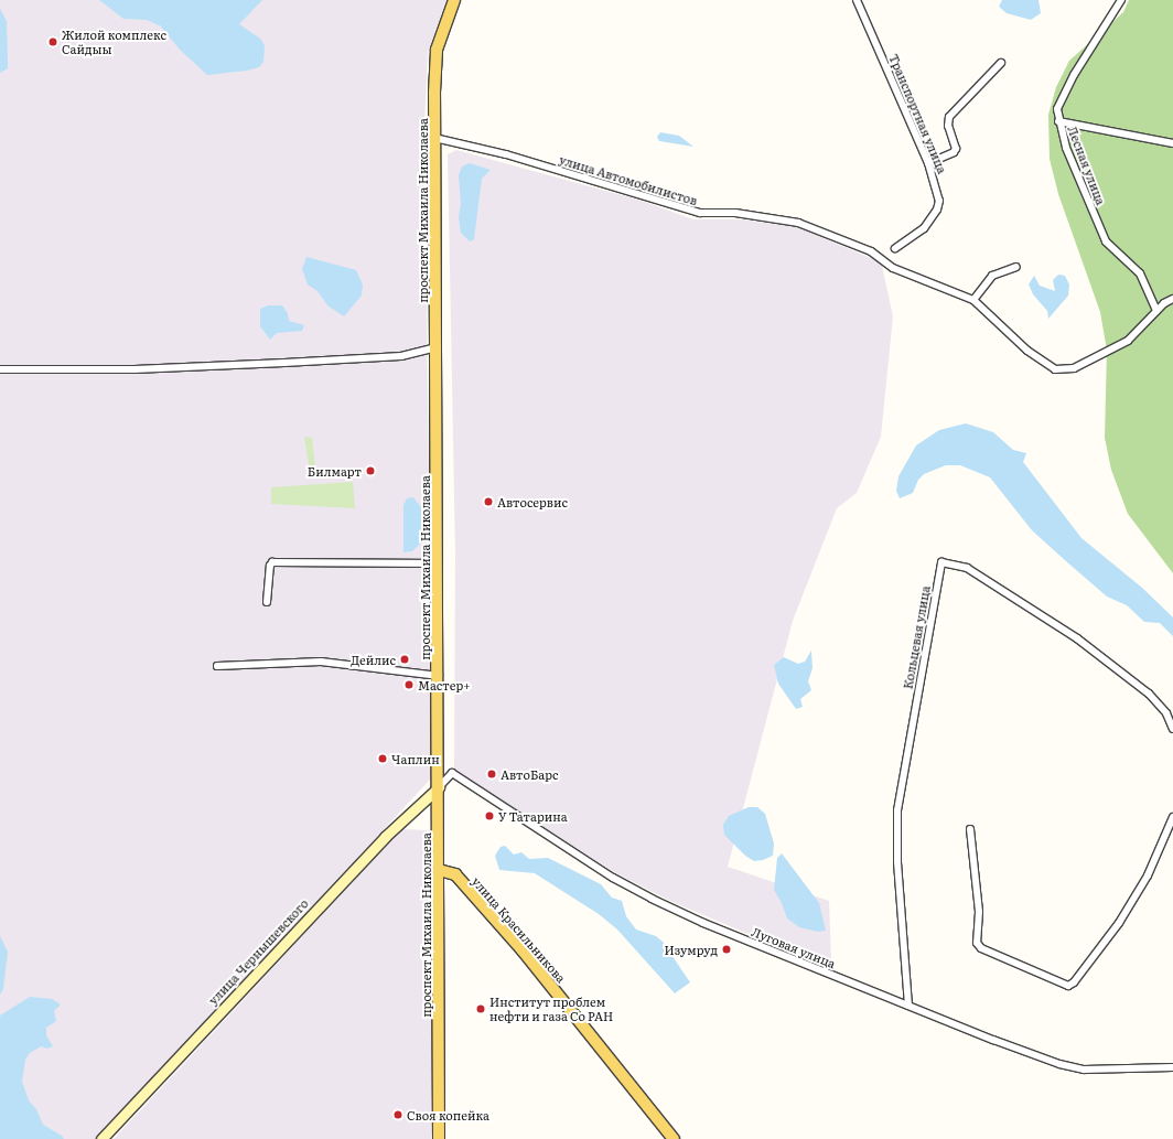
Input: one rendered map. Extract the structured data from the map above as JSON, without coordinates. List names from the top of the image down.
{
  "streets": {
    "main road": ["проспект Михаила Николаева", "улица Красильникова", "улица Чернышевского"],
    "street": [
      "Транспортная улица",
      "Лесная улица",
      "улица Автомобилистов",
      "Кольцевая улица",
      "Луговая улица"
    ]
  },
  "crossings": [
    ["Лесная улица", "улица Автомобилистов"],
    ["улица Автомобилистов", "проспект Михаила Николаева"],
    ["проспект Михаила Николаева", "улица Красильникова"],
    ["проспект Михаила Николаева", "Луговая улица"],
    ["проспект Михаила Николаева", "улица Чернышевского"],
    ["Кольцевая улица", "Луговая улица"],
    ["Луговая улица", "улица Чернышевского"]
  ],
  "places": [
    "Жилой комплекс Сайдыы",
    "Билмарт",
    "Автосервис",
    "Дейлис",
    "Мастер+",
    "Чаплин",
    "АвтоБарс",
    "У Татарина",
    "Изумруд",
    "Институт проблем нефти и газа Со РАН",
    "Своя копейка"
  ]
}
